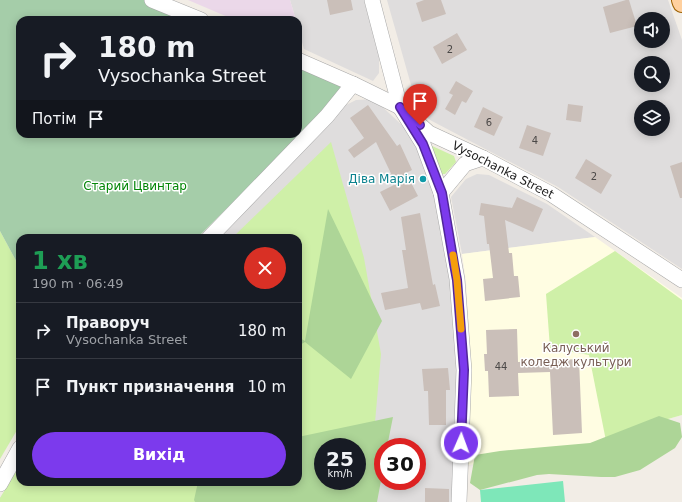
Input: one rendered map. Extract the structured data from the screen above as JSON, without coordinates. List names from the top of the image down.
{
  "streets": {
    "street": ["Vysochanka Street"]
  },
  "parks": ["Старий Цвинтар"],
  "places": ["Діва Марія", "Калуський коледж культури"],
  "house_numbers": [
    "2",
    "6",
    "4",
    "2",
    "44"
  ],
  "page": {
    "turn": ["180 m", "Vysochanka Street"],
    "then": "Потім",
    "heading": ["1 хв", "190 m · 06:49"],
    "list": [
      {
        "name": "Праворуч",
        "note": "Vysochanka Street",
        "value": "180 m"
      },
      {
        "name": "Пункт призначення",
        "value": "10 m"
      }
    ],
    "buttons": "Вихід",
    "speed": "25 km/h",
    "limit": "30"
  }
}
